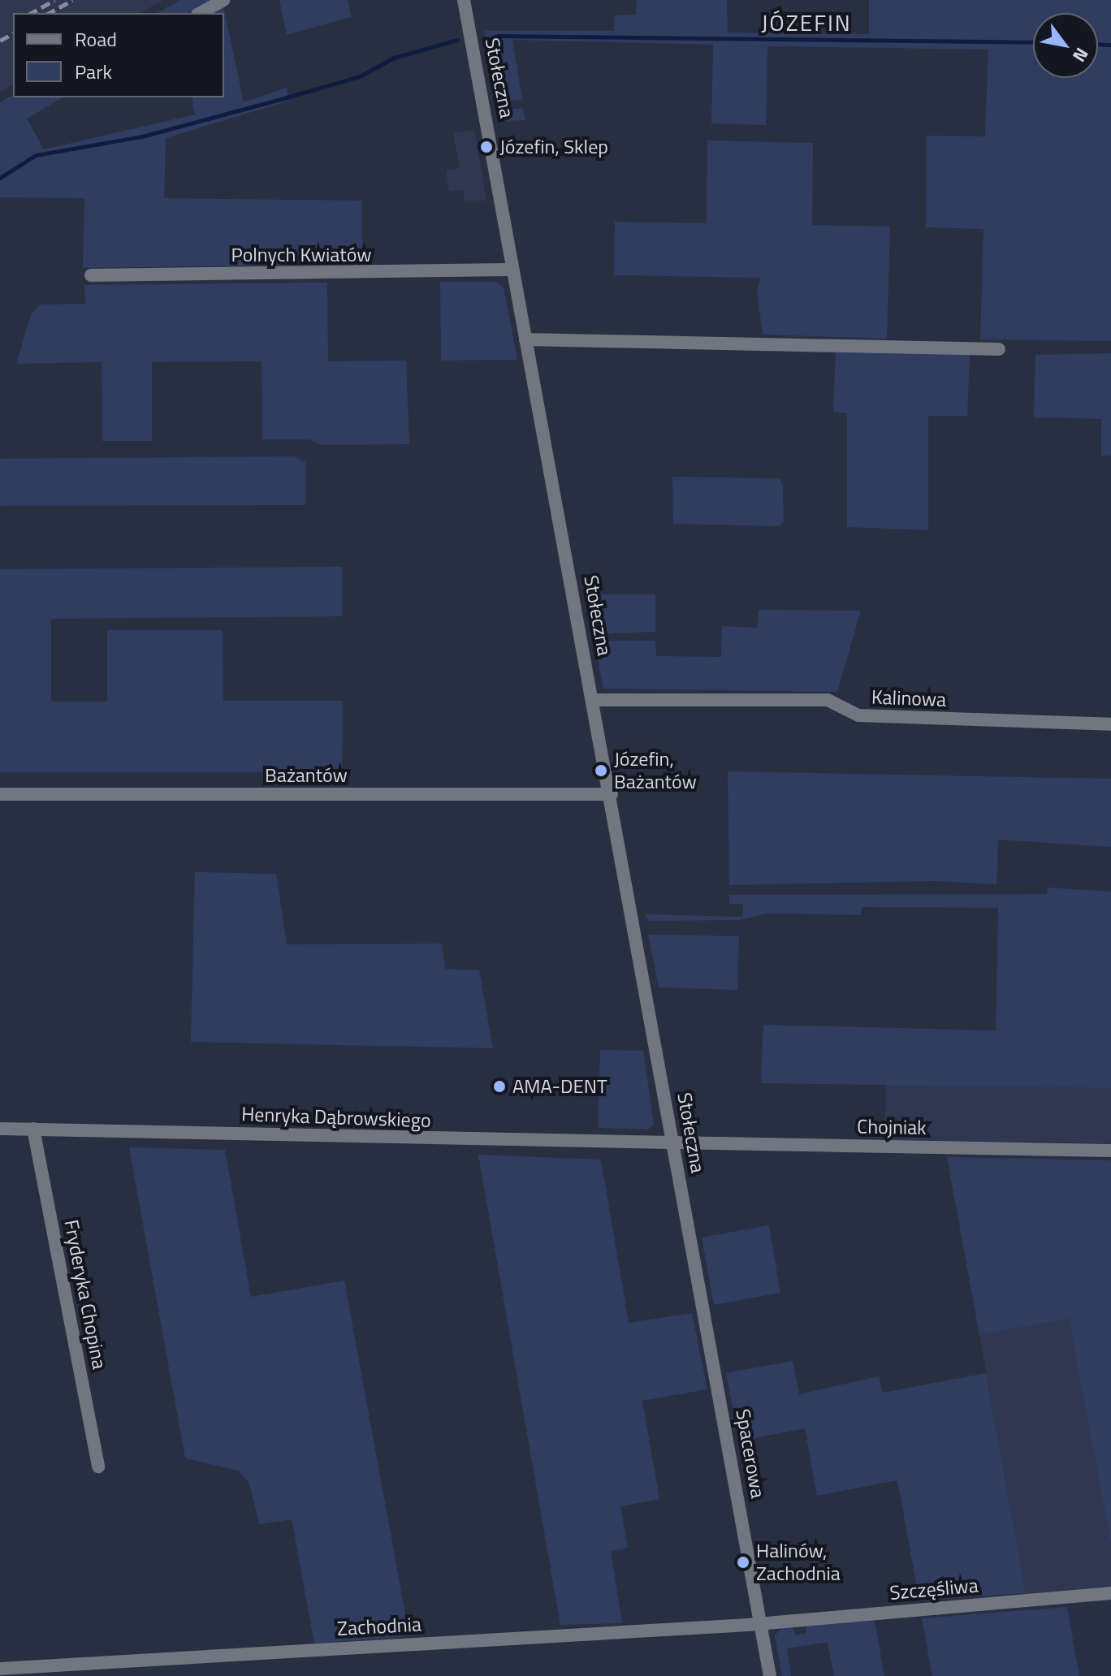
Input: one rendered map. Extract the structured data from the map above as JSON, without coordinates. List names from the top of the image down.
{
  "streets": {
    "street": [
      "Stołeczna",
      "Polnych Kwiatów",
      "Kalinowa",
      "Bażantów",
      "Henryka Dąbrowskiego",
      "Chojniak",
      "Fryderyka Chopina",
      "Spacerowa",
      "Szczęśliwa",
      "Zachodnia"
    ]
  },
  "crossings": [
    ["Stołeczna", "Polnych Kwiatów"],
    ["Stołeczna", "Kalinowa"],
    ["Stołeczna", "Bażantów"],
    ["Stołeczna", "Henryka Dąbrowskiego"],
    ["Stołeczna", "Chojniak"],
    ["Stołeczna", "Spacerowa"],
    ["Henryka Dąbrowskiego", "Chojniak"],
    ["Henryka Dąbrowskiego", "Fryderyka Chopina"],
    ["Spacerowa", "Szczęśliwa"],
    ["Spacerowa", "Zachodnia"],
    ["Szczęśliwa", "Zachodnia"]
  ],
  "districts": ["JÓZEFIN"],
  "places": [
    "Józefin, Sklep",
    "Józefin, Bażantów",
    "AMA-DENT",
    "Halinów, Zachodnia"
  ],
  "legend": ["Road", "Park"],
  "north": "bottom right"
}
